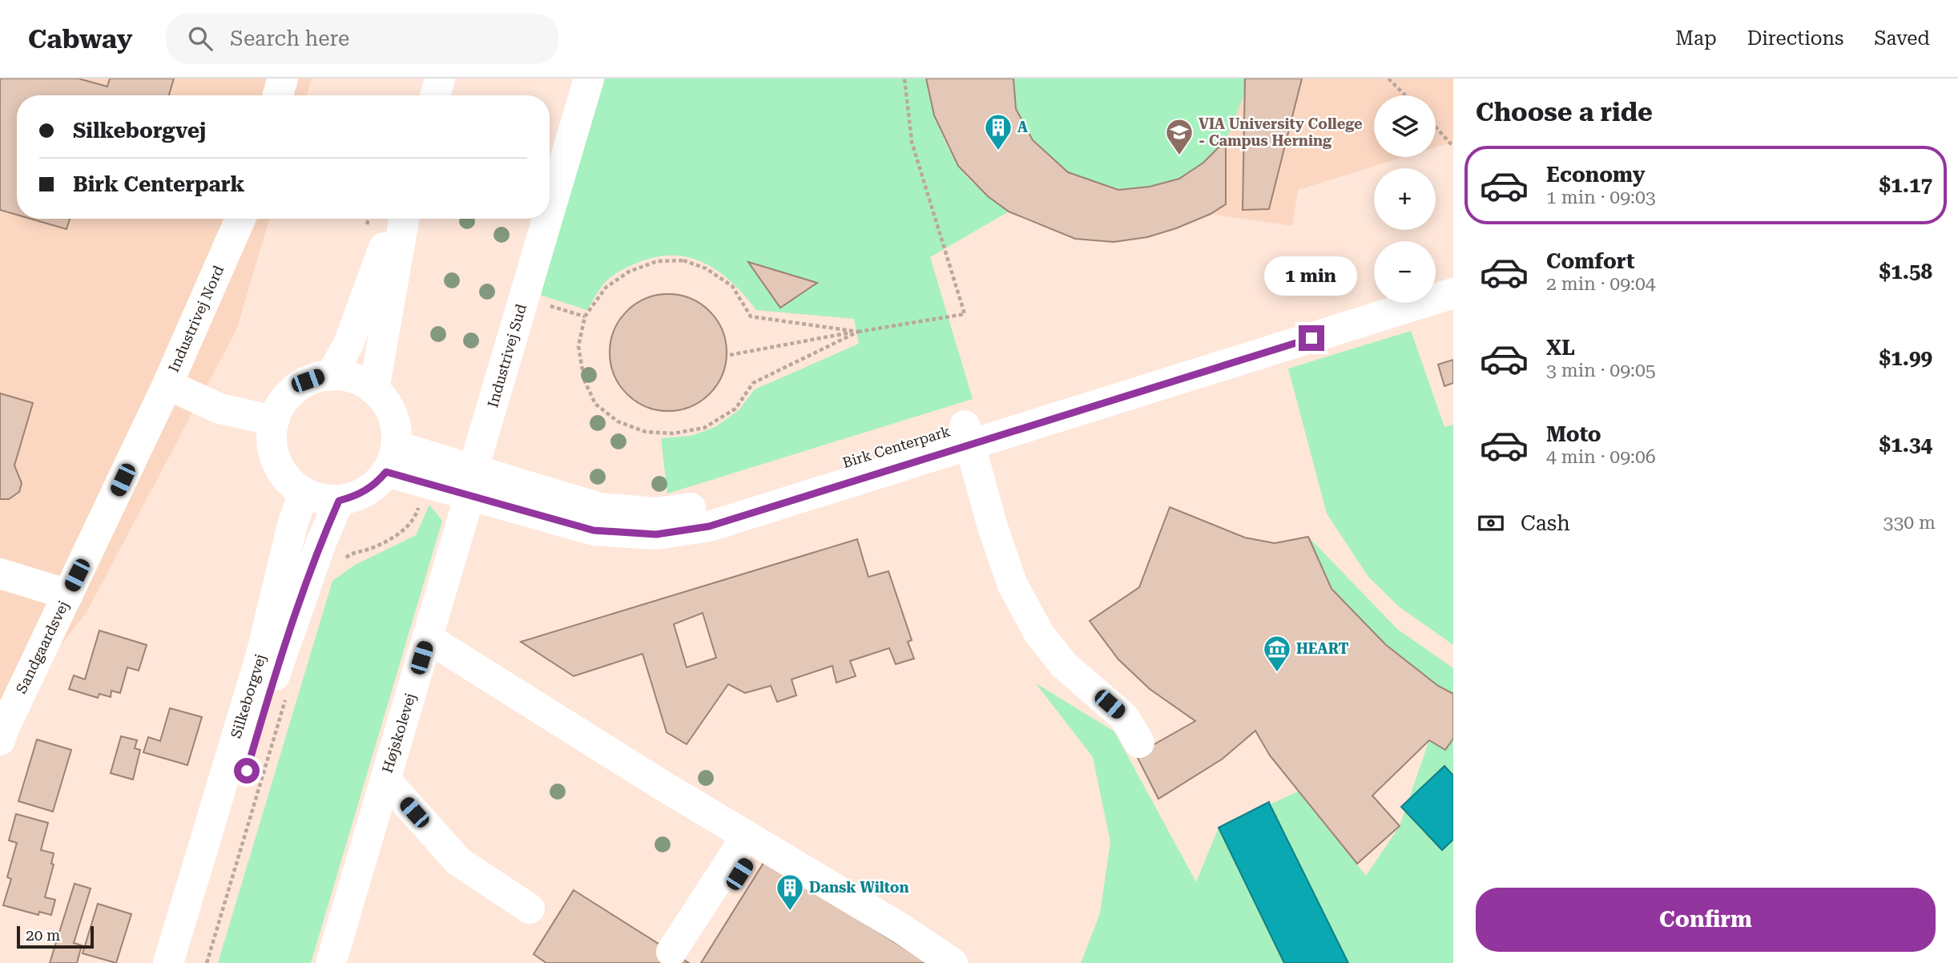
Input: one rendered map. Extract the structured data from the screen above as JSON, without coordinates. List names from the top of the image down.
{
  "streets": {
    "street": [
      "Industrivej Nord",
      "Industrivej Sud",
      "Birk Centerpark",
      "Sandgaardsvej",
      "Silkeborgvej",
      "Højskolevej"
    ]
  },
  "crossings": [
    ["Industrivej Nord", "Birk Centerpark"],
    ["Industrivej Nord", "Sandgaardsvej"],
    ["Industrivej Nord", "Silkeborgvej"],
    ["Industrivej Sud", "Birk Centerpark"],
    ["Industrivej Sud", "Højskolevej"],
    ["Birk Centerpark", "Silkeborgvej"],
    ["Birk Centerpark", "Højskolevej"]
  ],
  "places": {
    "building": ["A", "Dansk Wilton"],
    "school or university": ["VIA University College - Campus Herning"],
    "museum": ["HEART"]
  },
  "scale_bar": "20 m",
  "page": {
    "header": "Cabway",
    "search": "Search here",
    "nav": ["Map", "Directions", "Saved"],
    "heading": "Choose a ride",
    "map_buttons": ["+", "−"],
    "banner": ["Silkeborgvej", "Birk Centerpark"],
    "list": [
      {
        "name": "Economy",
        "note": "1 min · 09:03",
        "value": "$1.17"
      },
      {
        "name": "Comfort",
        "note": "2 min · 09:04",
        "value": "$1.58"
      },
      {
        "name": "XL",
        "note": "3 min · 09:05",
        "value": "$1.99"
      },
      {
        "name": "Moto",
        "note": "4 min · 09:06",
        "value": "$1.34"
      }
    ],
    "bubble": "1 min",
    "pay": ["Cash", "330 m"],
    "buttons": "Confirm",
    "scale": "20 m"
  }
}
